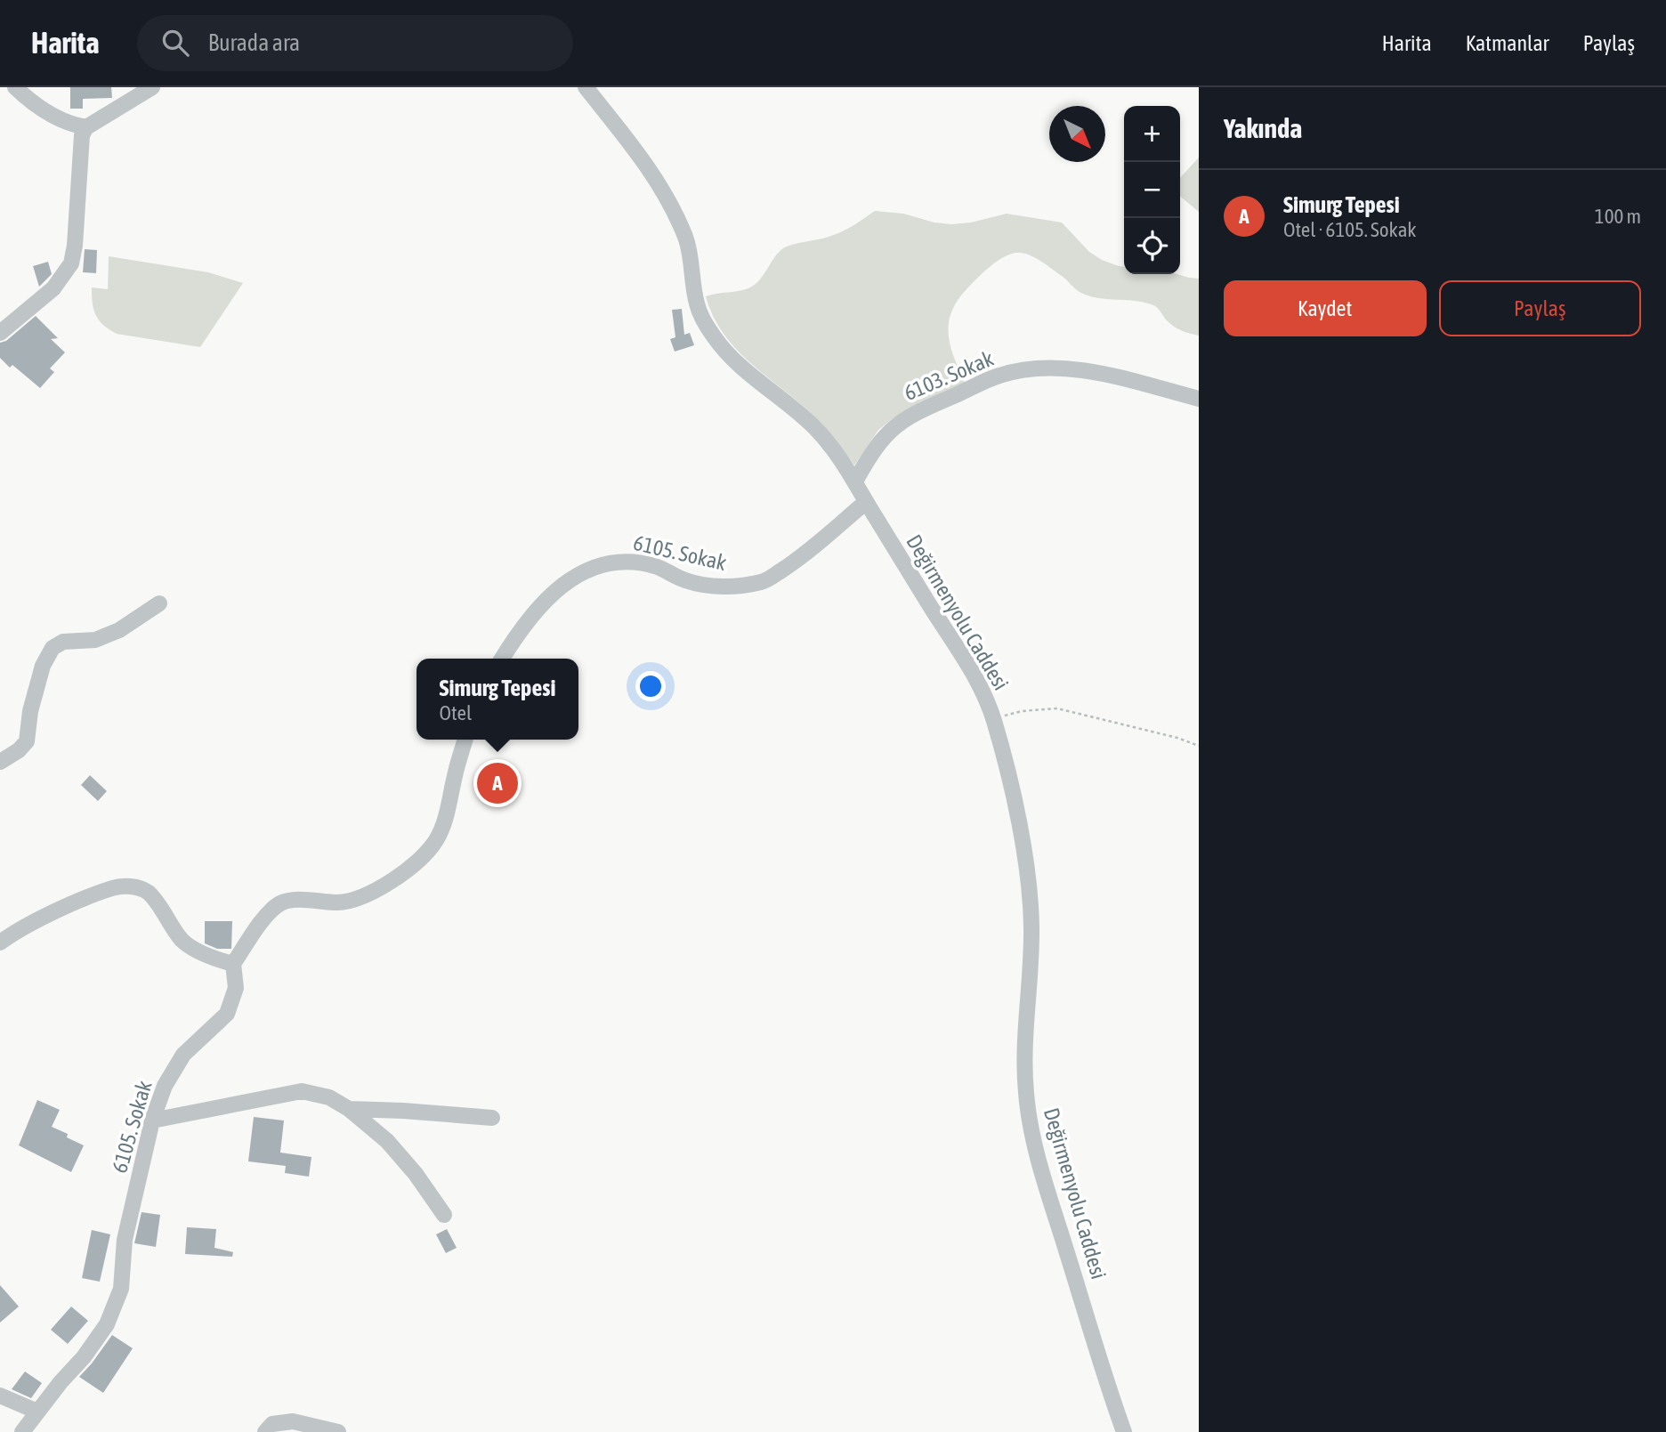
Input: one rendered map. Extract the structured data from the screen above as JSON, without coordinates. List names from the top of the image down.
{
  "streets": {
    "street": ["6103. Sokak", "6105. Sokak", "Değirmenyolu Caddesi"]
  },
  "crossings": [
    ["6103. Sokak", "Değirmenyolu Caddesi"],
    ["6105. Sokak", "Değirmenyolu Caddesi"]
  ],
  "north": "bottom right",
  "page": {
    "header": "Harita",
    "search": "Burada ara",
    "nav": ["Harita", "Katmanlar", "Paylaş"],
    "heading": "Yakında",
    "map_buttons": ["+", "−"],
    "list": [
      {
        "mark": "A",
        "name": "Simurg Tepesi",
        "note": "Otel · 6105. Sokak",
        "value": "100 m"
      }
    ],
    "buttons": ["Kaydet", "Paylaş"],
    "popup": ["Simurg Tepesi", "Otel"],
    "pins": "A"
  }
}
